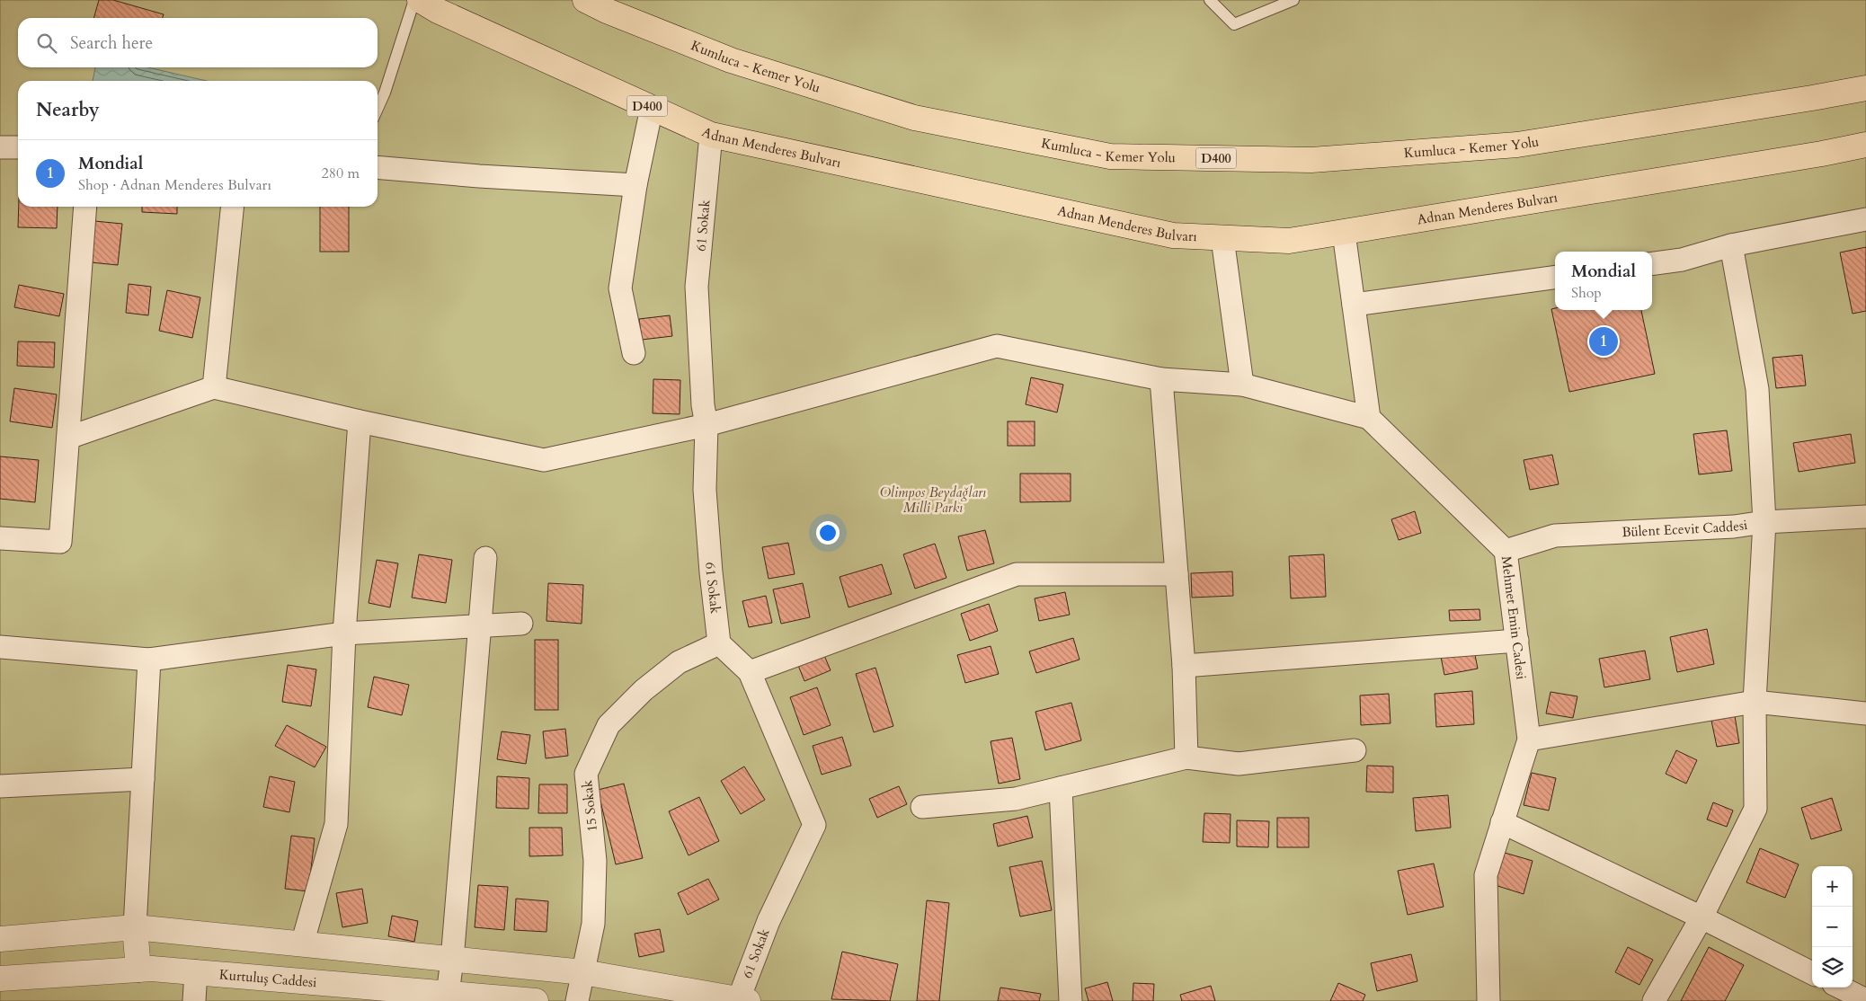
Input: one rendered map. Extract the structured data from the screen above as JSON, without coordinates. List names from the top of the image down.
{
  "streets": {
    "highway": ["Kumluca - Kemer Yolu", "D400", "Adnan Menderes Bulvarı"],
    "street": [
      "61 Sokak",
      "Bülent Ecevit Caddesi",
      "Mehmet Emin Cadesi",
      "15 Sokak",
      "Kurtuluş Caddesi"
    ]
  },
  "crossings": [
    ["Adnan Menderes Bulvarı", "61 Sokak"],
    ["61 Sokak", "15 Sokak"],
    ["Bülent Ecevit Caddesi", "Mehmet Emin Cadesi"]
  ],
  "parks": ["Olimpos Beydağları Millî Parkı"],
  "page": {
    "search": "Search here",
    "heading": "Nearby",
    "list": [
      {
        "mark": "1",
        "name": "Mondial",
        "note": "Shop · Adnan Menderes Bulvarı",
        "value": "280 m"
      }
    ],
    "popup": ["Mondial", "Shop"],
    "pins": "1",
    "map_buttons": ["+", "−"]
  }
}
